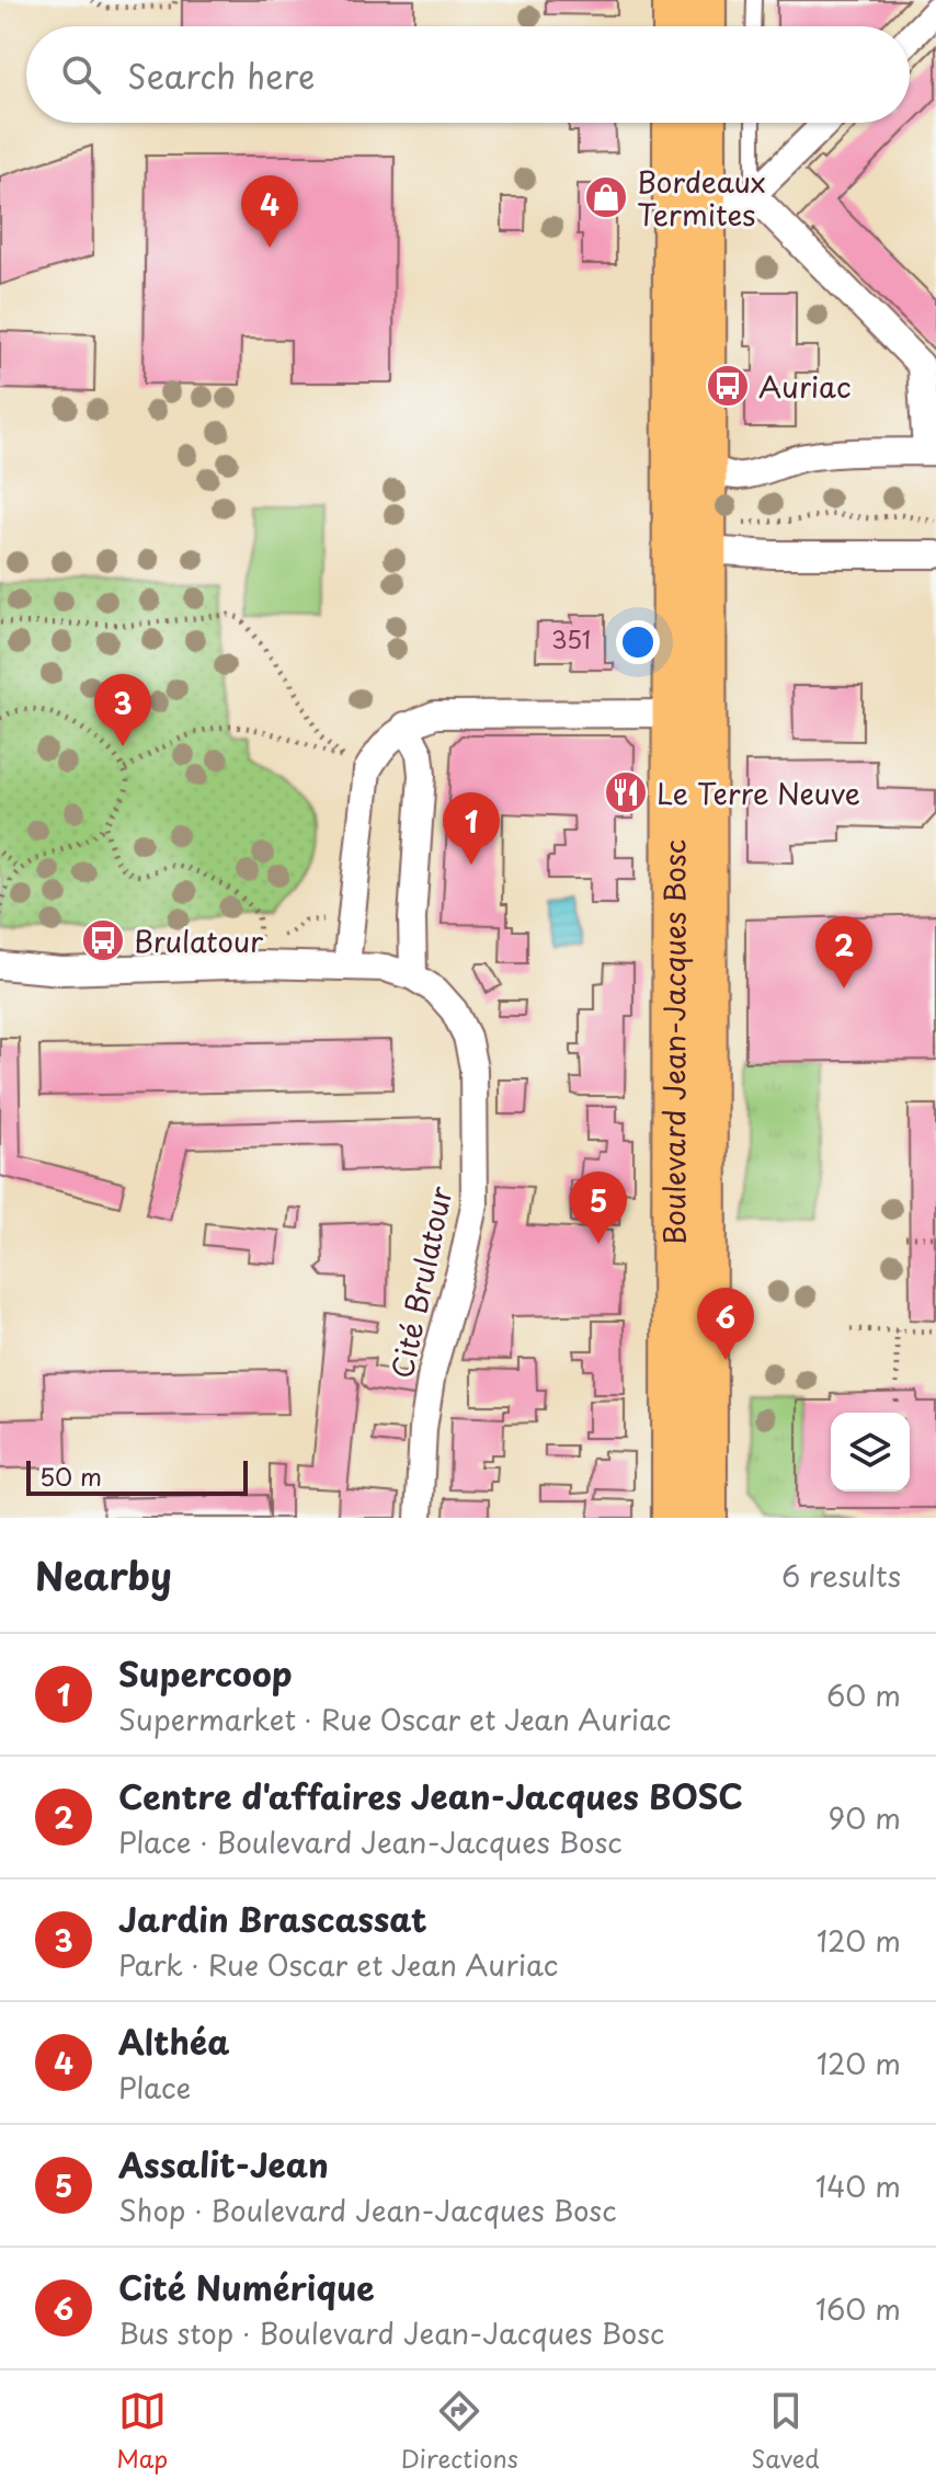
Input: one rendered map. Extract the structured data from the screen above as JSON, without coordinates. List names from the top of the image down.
{
  "streets": {
    "main road": ["Boulevard Jean-Jacques Bosc"],
    "street": ["Cité Brulatour"]
  },
  "places": {
    "shop": ["Bordeaux Termites"],
    "bus stop": ["Auriac", "Brulatour"],
    "restaurant": ["Le Terre Neuve"]
  },
  "house_numbers": ["351"],
  "scale_bar": "50 m",
  "page": {
    "search": "Search here",
    "pins": [
      "4",
      "3",
      "1",
      "2",
      "5",
      "6"
    ],
    "scale": "50 m",
    "heading": ["Nearby", "6 results"],
    "list": [
      {
        "mark": "1",
        "name": "Supercoop",
        "note": "Supermarket · Rue Oscar et Jean Auriac",
        "value": "60 m"
      },
      {
        "mark": "2",
        "name": "Centre d'affaires Jean-Jacques BOSC",
        "note": "Place · Boulevard Jean-Jacques Bosc",
        "value": "90 m"
      },
      {
        "mark": "3",
        "name": "Jardin Brascassat",
        "note": "Park · Rue Oscar et Jean Auriac",
        "value": "120 m"
      },
      {
        "mark": "4",
        "name": "Althéa",
        "note": "Place",
        "value": "120 m"
      },
      {
        "mark": "5",
        "name": "Assalit-Jean",
        "note": "Shop · Boulevard Jean-Jacques Bosc",
        "value": "140 m"
      },
      {
        "mark": "6",
        "name": "Cité Numérique",
        "note": "Bus stop · Boulevard Jean-Jacques Bosc",
        "value": "160 m"
      }
    ],
    "nav": ["Map", "Directions", "Saved"]
  }
}
